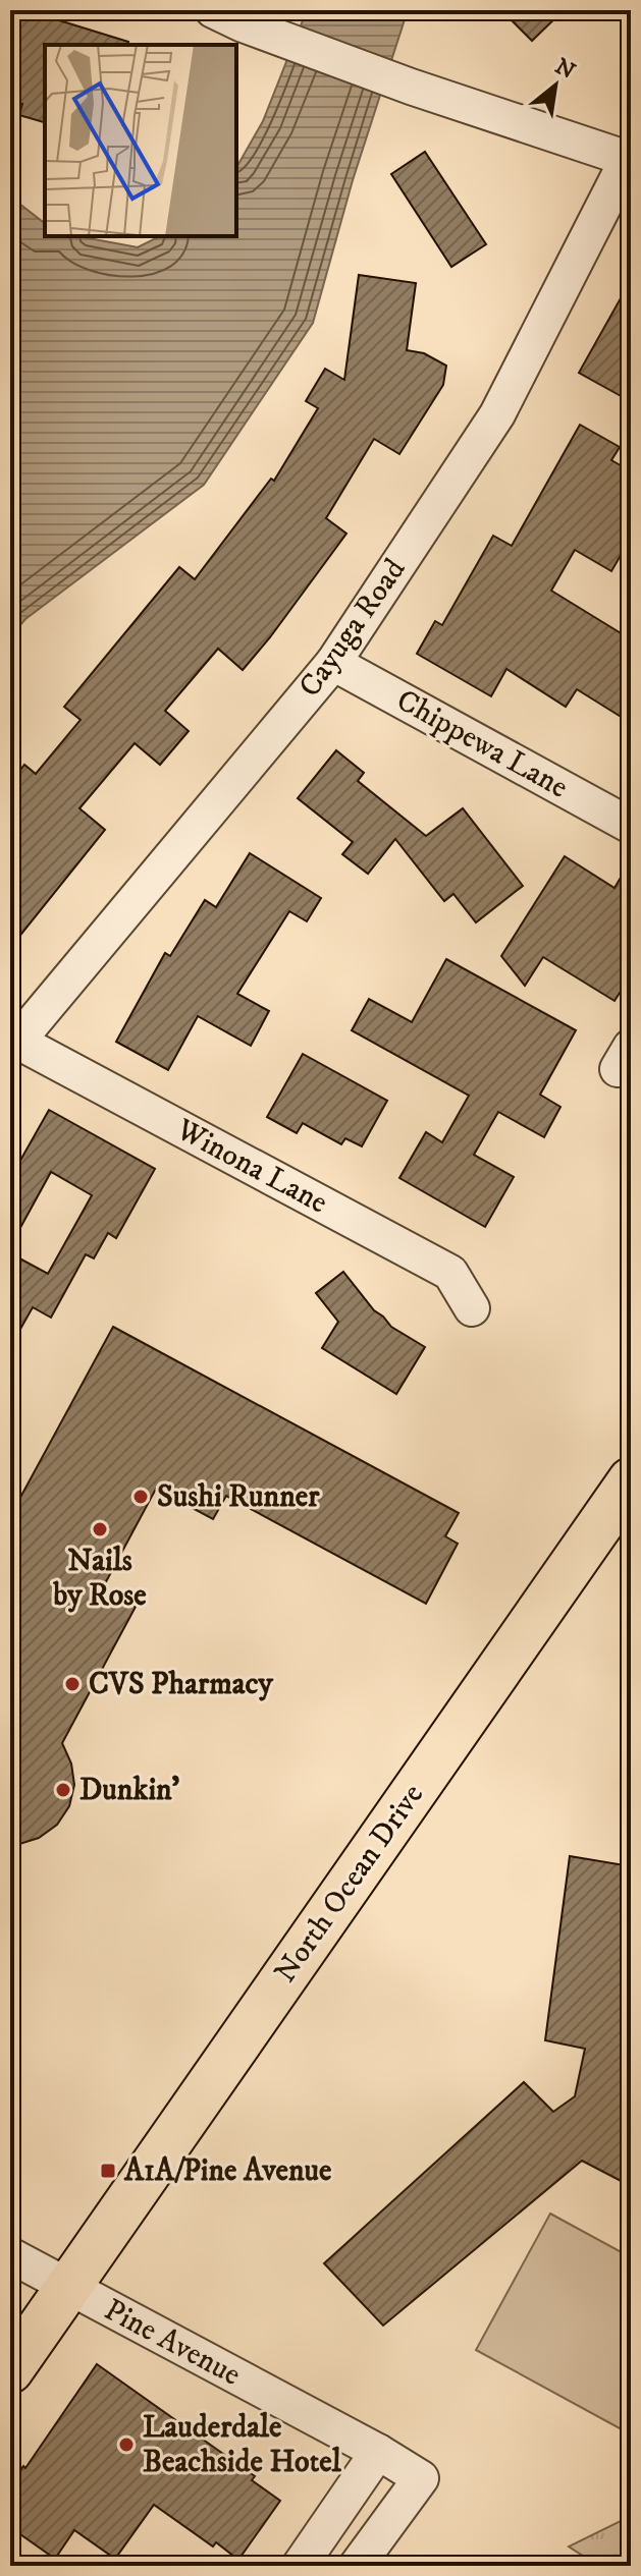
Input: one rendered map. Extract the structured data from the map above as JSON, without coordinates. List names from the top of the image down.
{
  "streets": {
    "main road": ["North Ocean Drive"],
    "street": [
      "Cayuga Road",
      "Chippewa Lane",
      "Winona Lane",
      "Pine Avenue"
    ]
  },
  "crossings": [
    ["Cayuga Road", "Chippewa Lane"],
    ["Cayuga Road", "Winona Lane"],
    ["North Ocean Drive", "Pine Avenue"]
  ],
  "places": {
    "other": [
      "Sushi Runner",
      "Nails by Rose",
      "CVS Pharmacy",
      "Dunkin'",
      "Lauderdale Beachside Hotel"
    ],
    "transit": ["A1A/Pine Avenue"]
  },
  "north": "top right"
}
